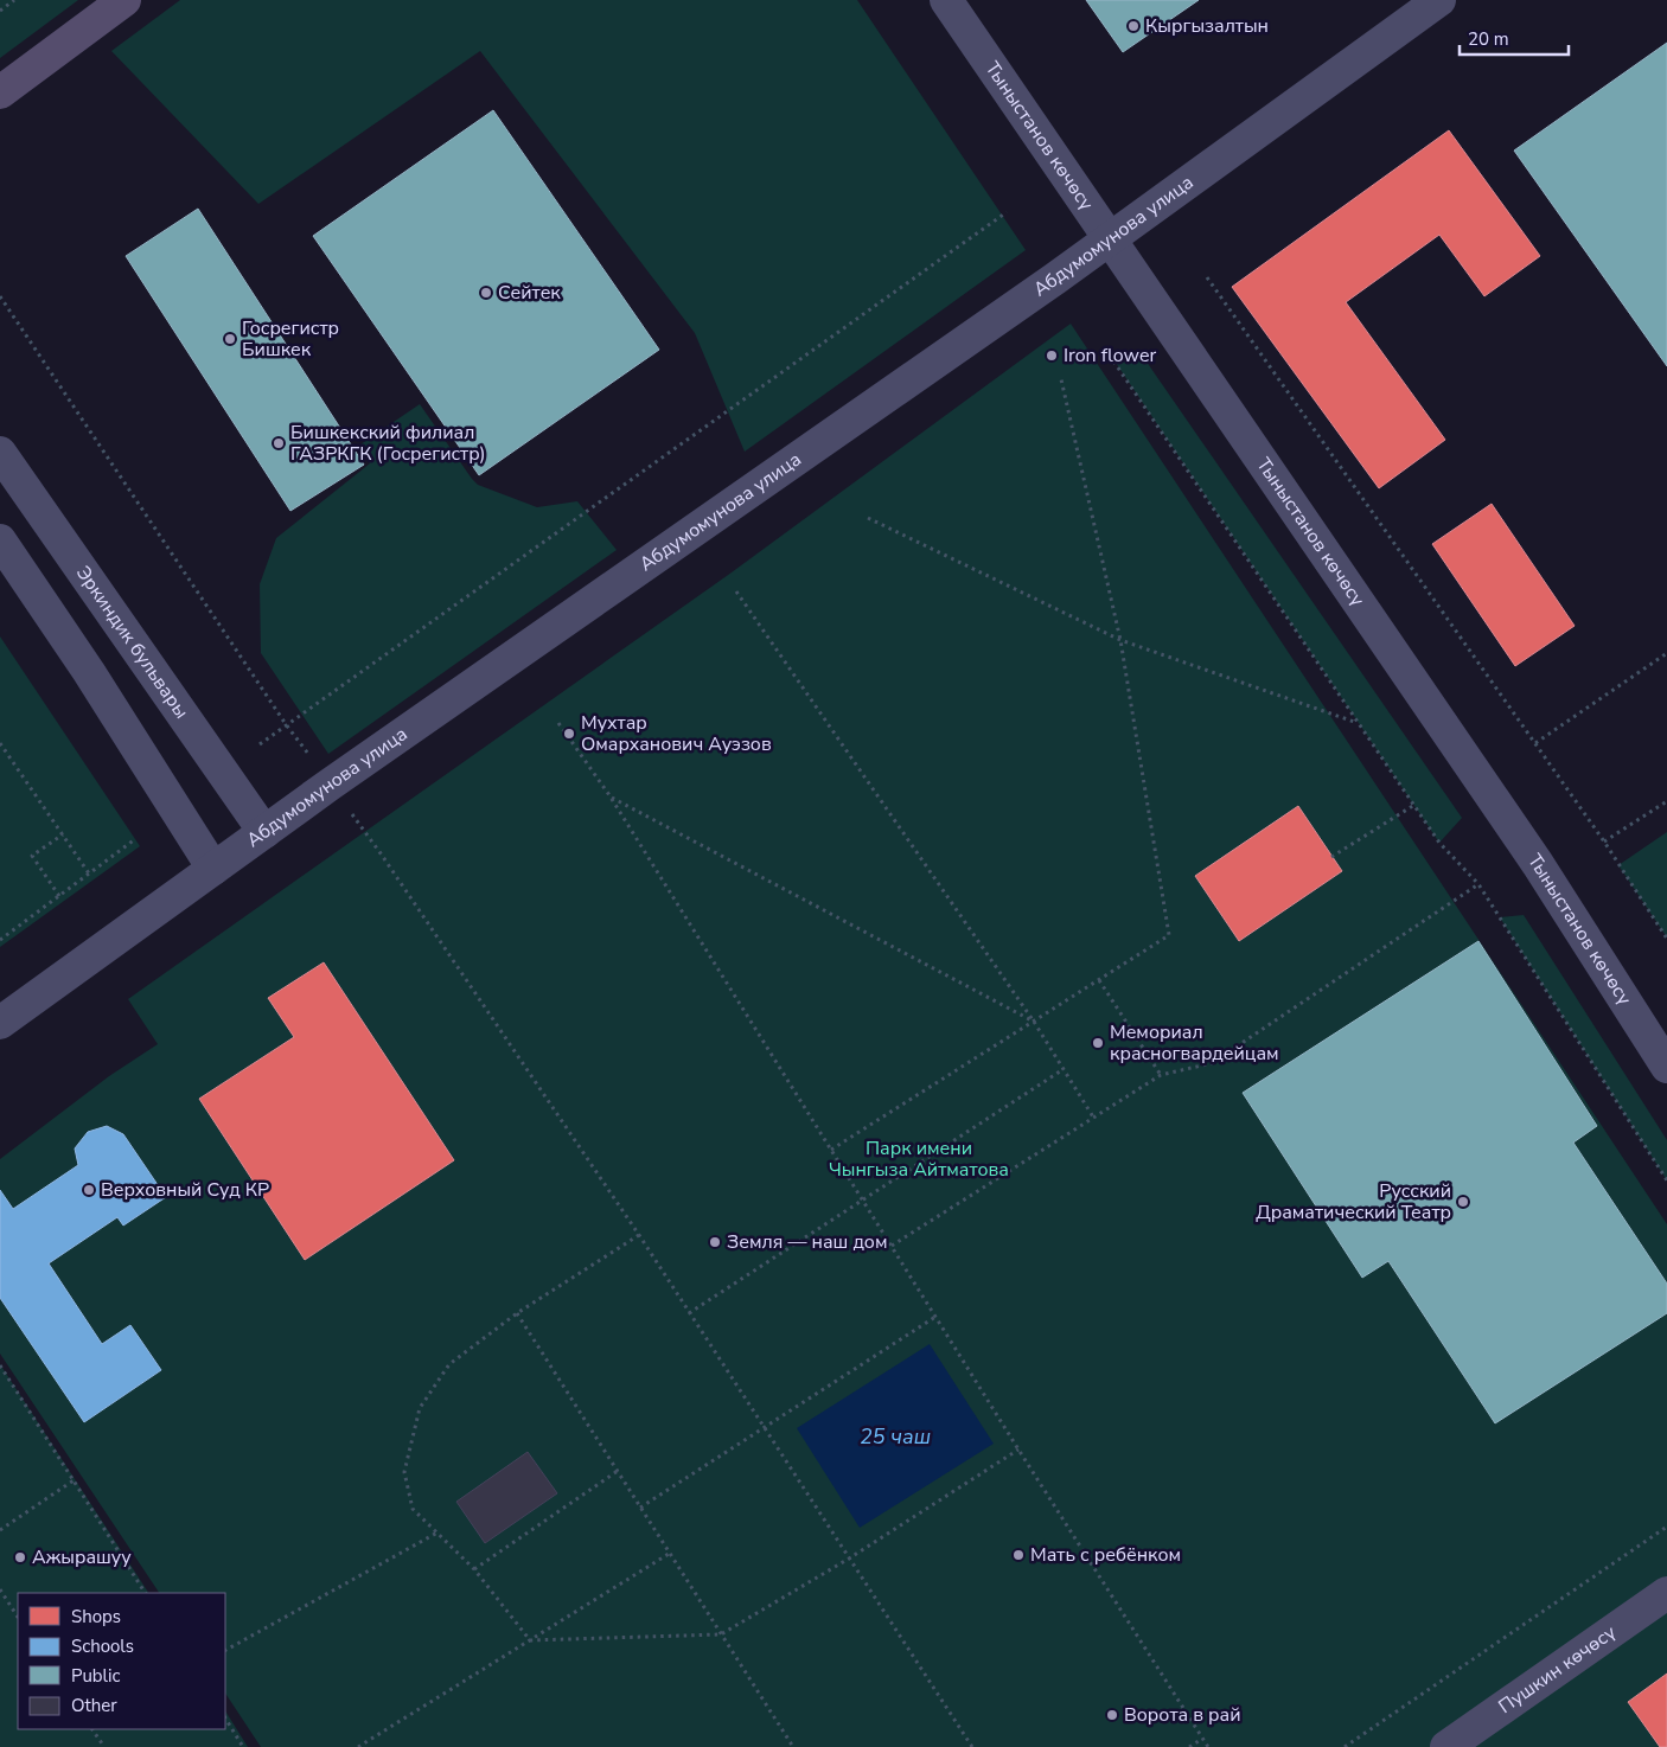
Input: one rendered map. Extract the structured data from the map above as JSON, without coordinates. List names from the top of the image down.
{
  "streets": {
    "street": [
      "Тыныстанов көчөсү",
      "Абдумомунова улица",
      "Эркиндик бульвары",
      "Пушкин көчөсү"
    ]
  },
  "crossings": [
    ["Тыныстанов көчөсү", "Абдумомунова улица"],
    ["Абдумомунова улица", "Эркиндик бульвары"]
  ],
  "water": ["25 чаш"],
  "parks": ["Парк имени Чынгыза Айтматова"],
  "places": [
    "Кыргызалтын",
    "Сейтек",
    "Госрегистр Бишкек",
    "Iron flower",
    "Бишкекский филиал ГАЗРКГК (Госрегистр)",
    "Мухтар Омарханович Ауэзов",
    "Мемориал красногвардейцам",
    "Верховный Суд КР",
    "Русский Драматический Театр",
    "Земля — наш дом",
    "Мать с ребёнком",
    "Ажырашуу",
    "Ворота в рай"
  ],
  "legend": [
    "Shops",
    "Schools",
    "Public",
    "Other"
  ],
  "scale_bar": "20 m"
}
